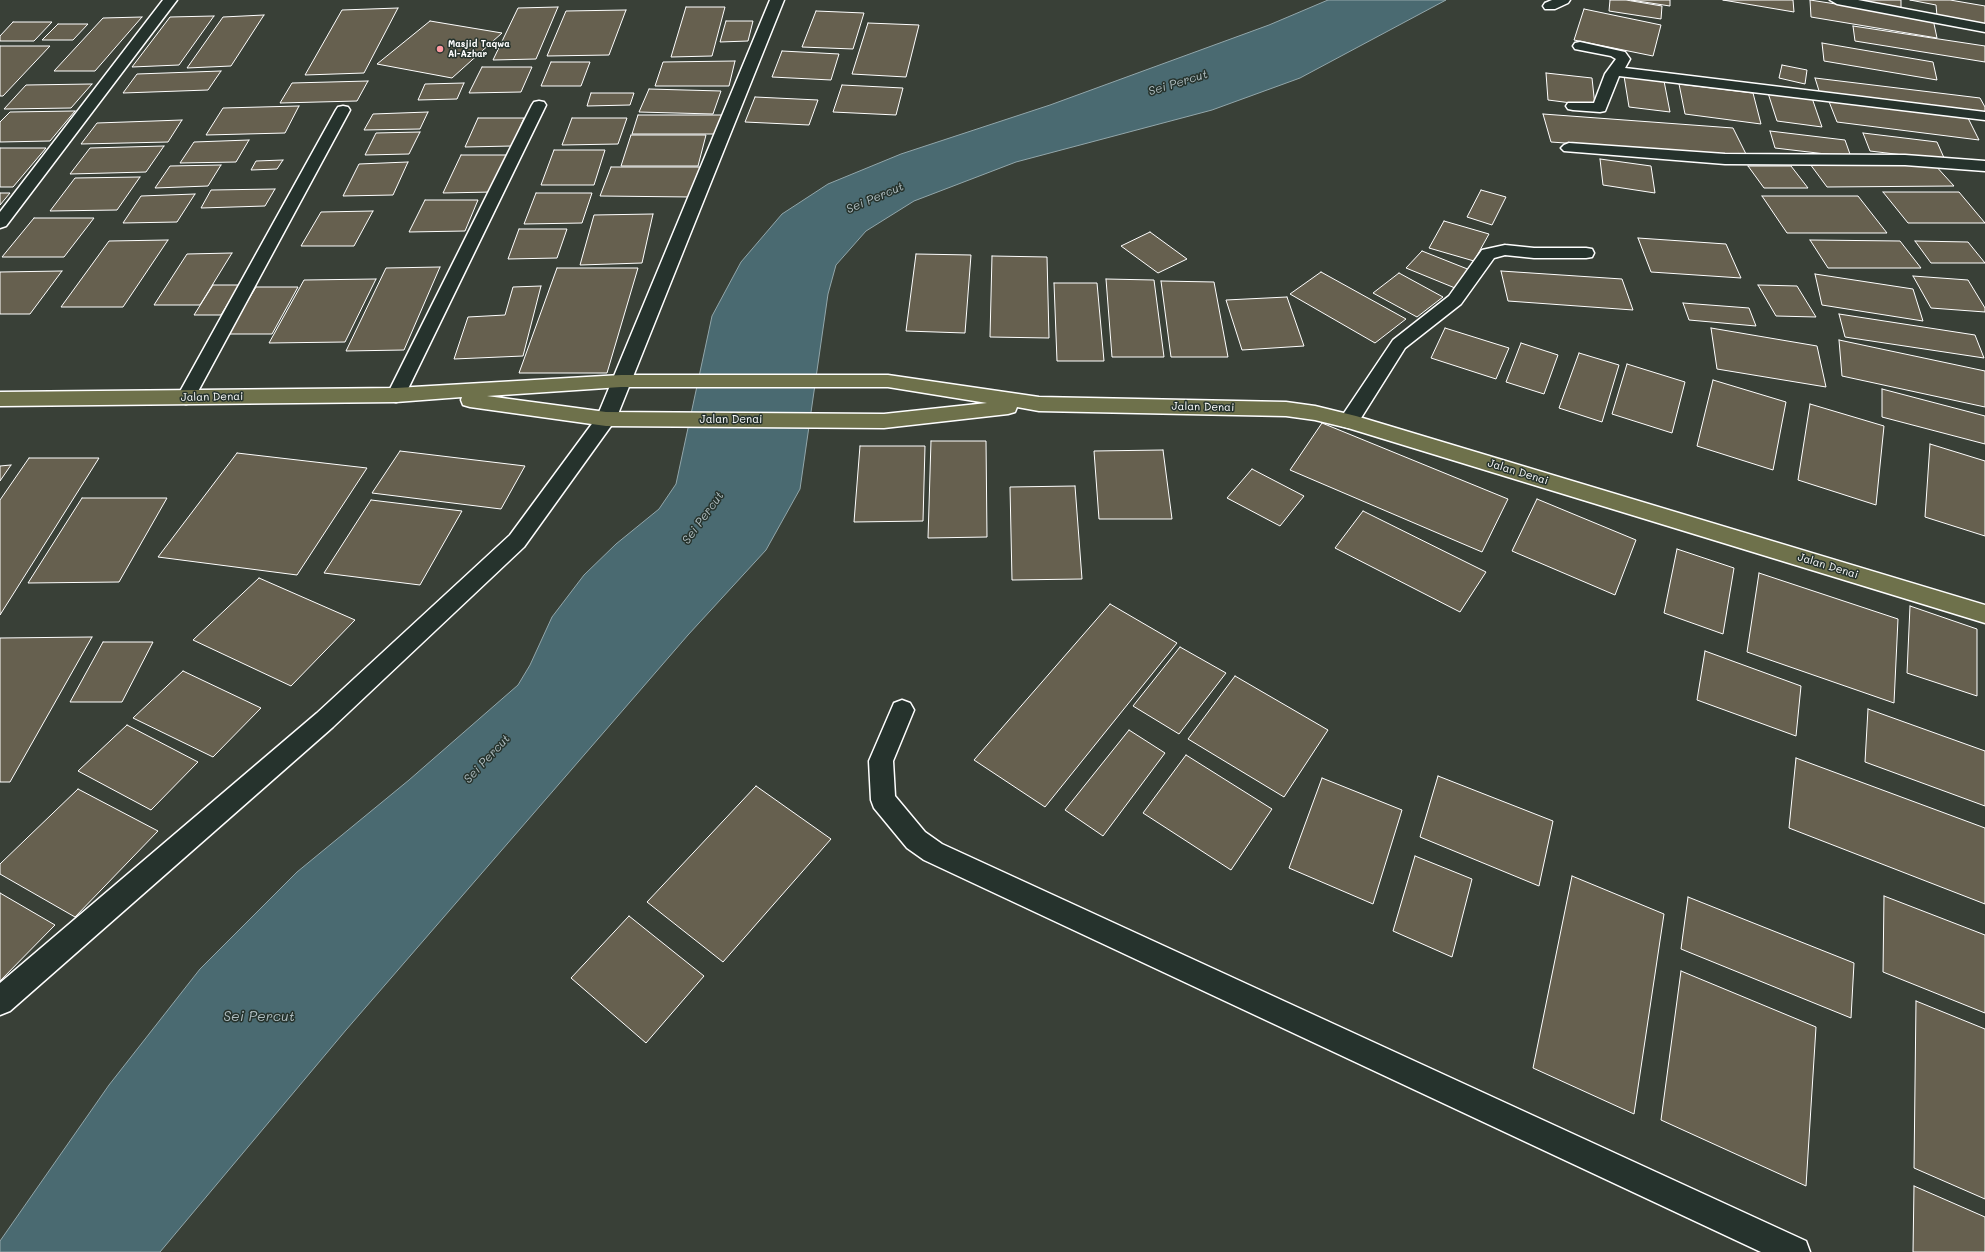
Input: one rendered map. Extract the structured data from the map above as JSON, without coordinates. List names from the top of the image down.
{
  "streets": {
    "main road": ["Jalan Denai"]
  },
  "water": ["Sei Percut"],
  "places": ["Masjid Taqwa Al-Azhar"]
}
